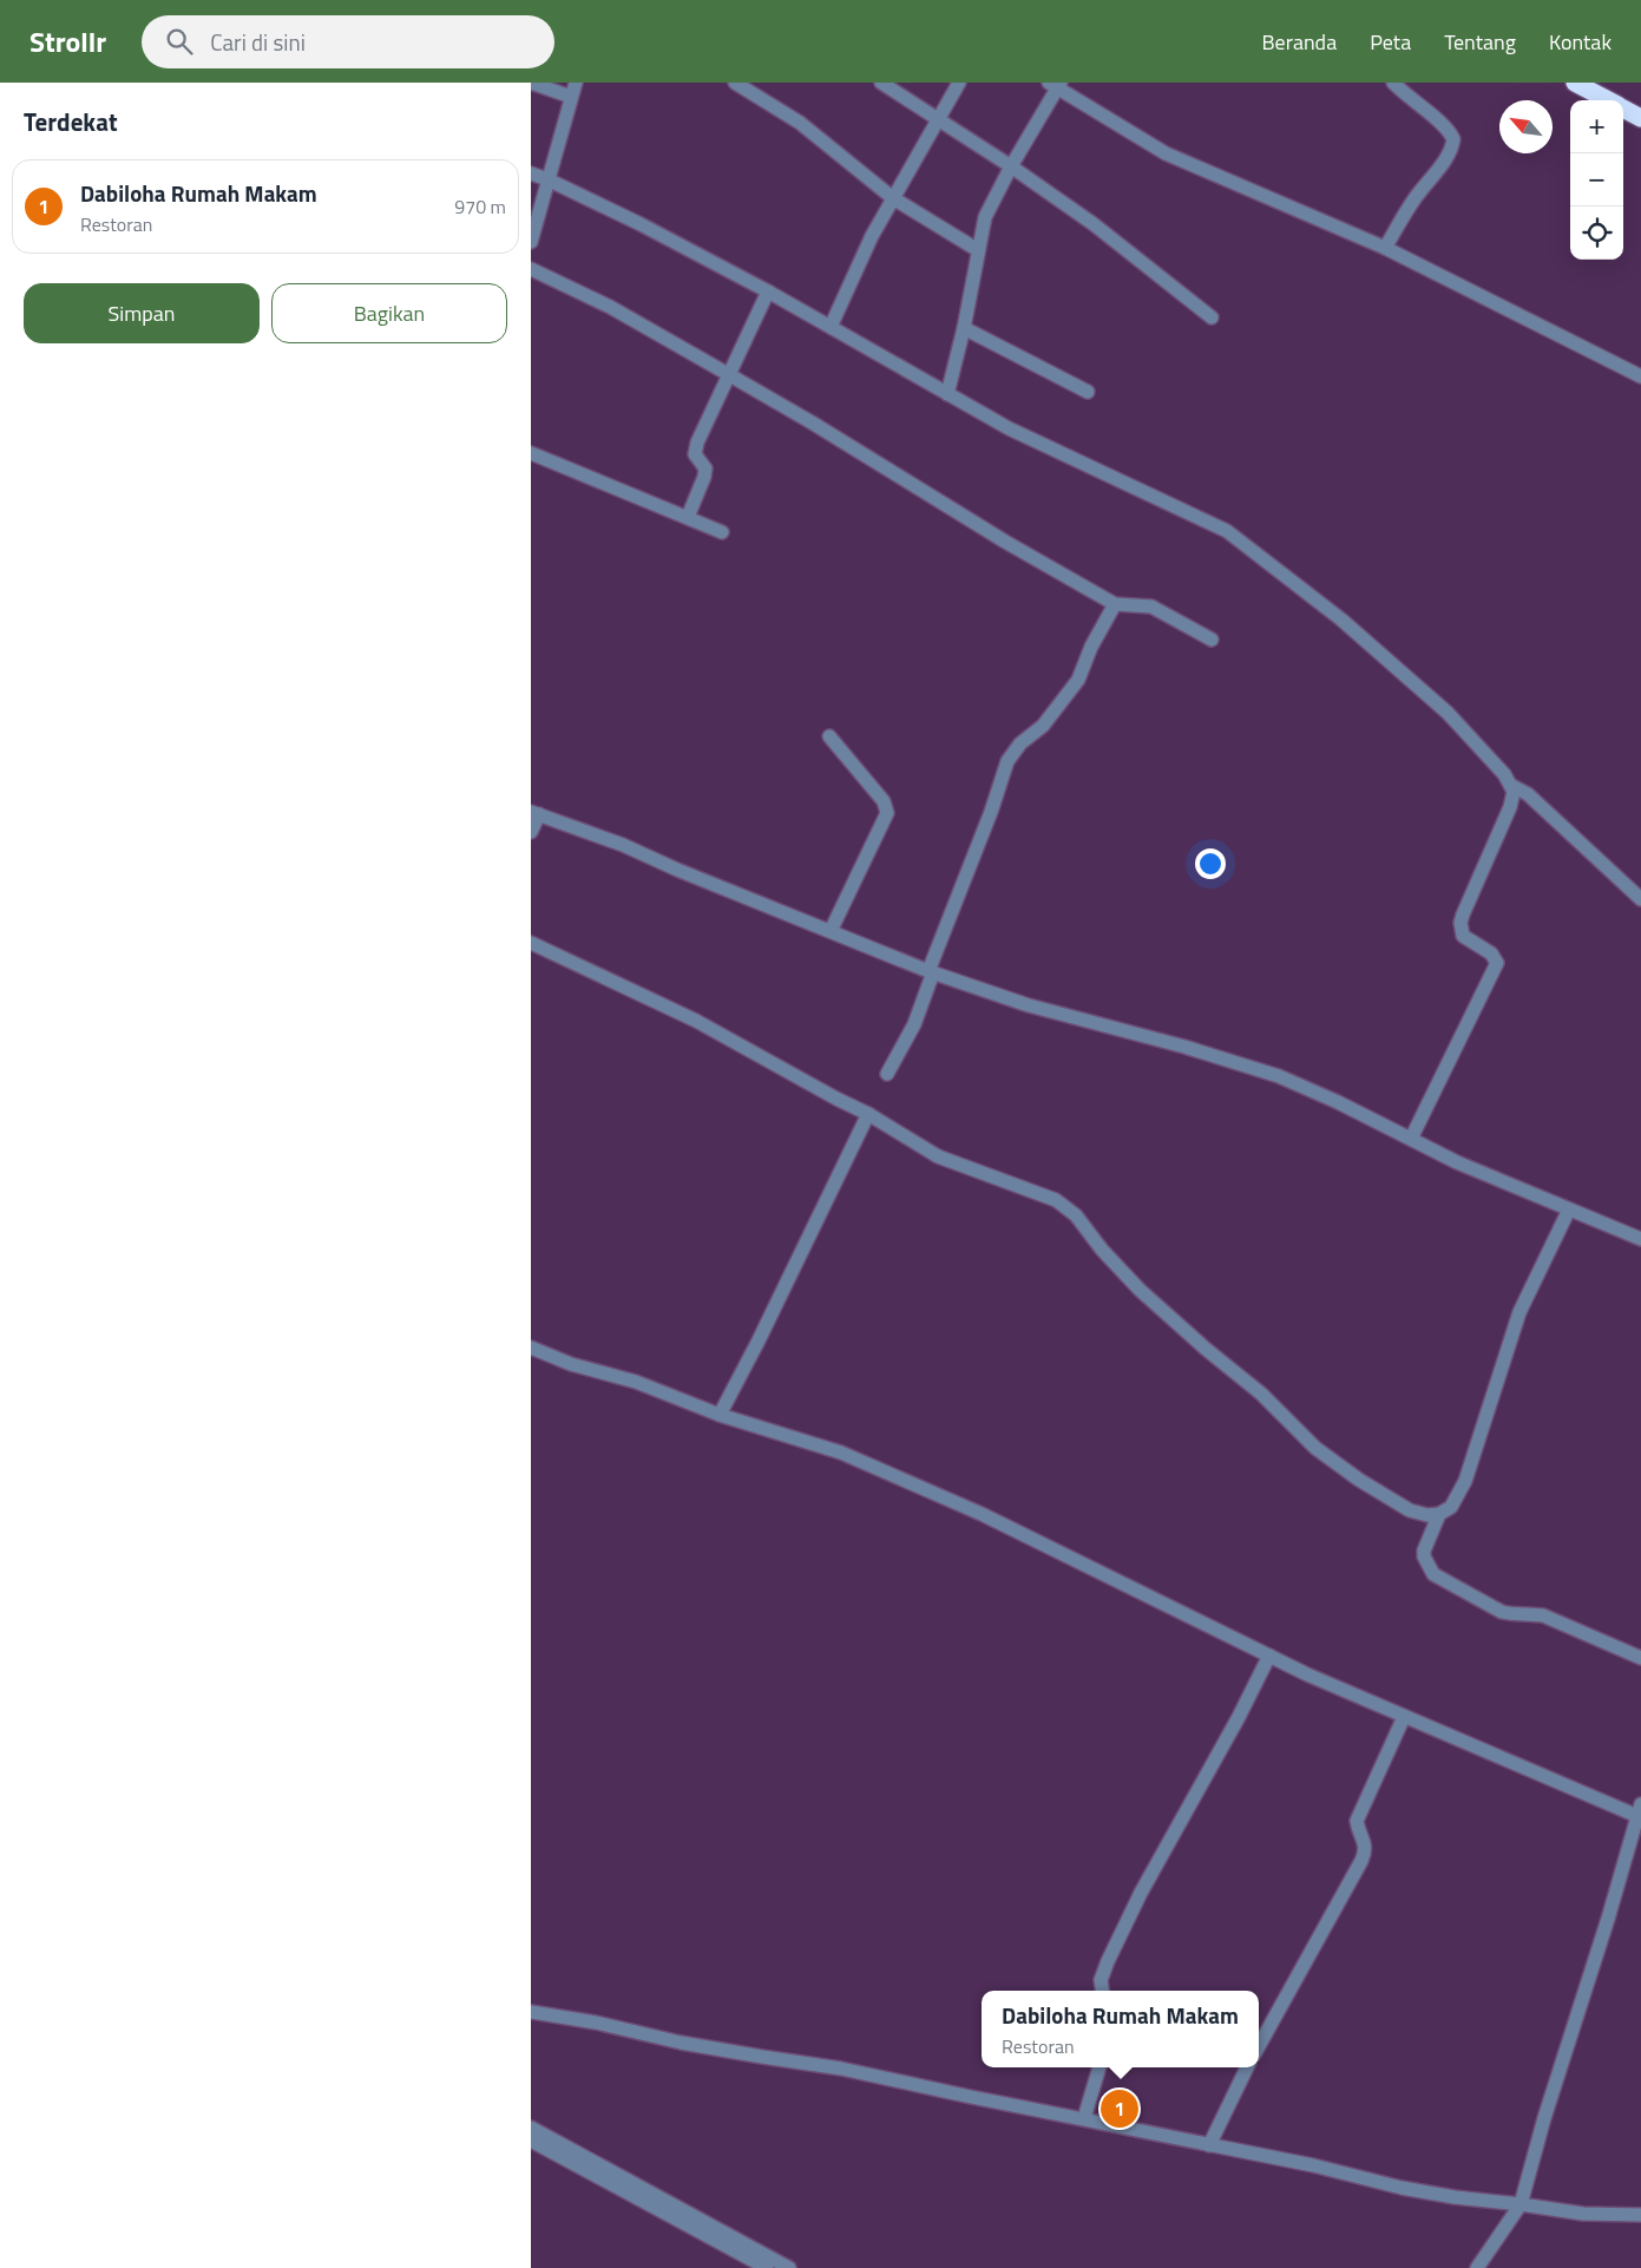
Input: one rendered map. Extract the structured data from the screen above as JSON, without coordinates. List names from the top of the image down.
{
  "north": "top left",
  "page": {
    "header": "Strollr",
    "search": "Cari di sini",
    "nav": [
      "Beranda",
      "Peta",
      "Tentang",
      "Kontak"
    ],
    "heading": "Terdekat",
    "map_buttons": ["+", "−"],
    "list": [
      {
        "mark": "1",
        "name": "Dabiloha Rumah Makam",
        "note": "Restoran",
        "value": "970 m"
      }
    ],
    "buttons": ["Simpan", "Bagikan"],
    "popup": ["Dabiloha Rumah Makam", "Restoran"],
    "pins": "1"
  }
}
